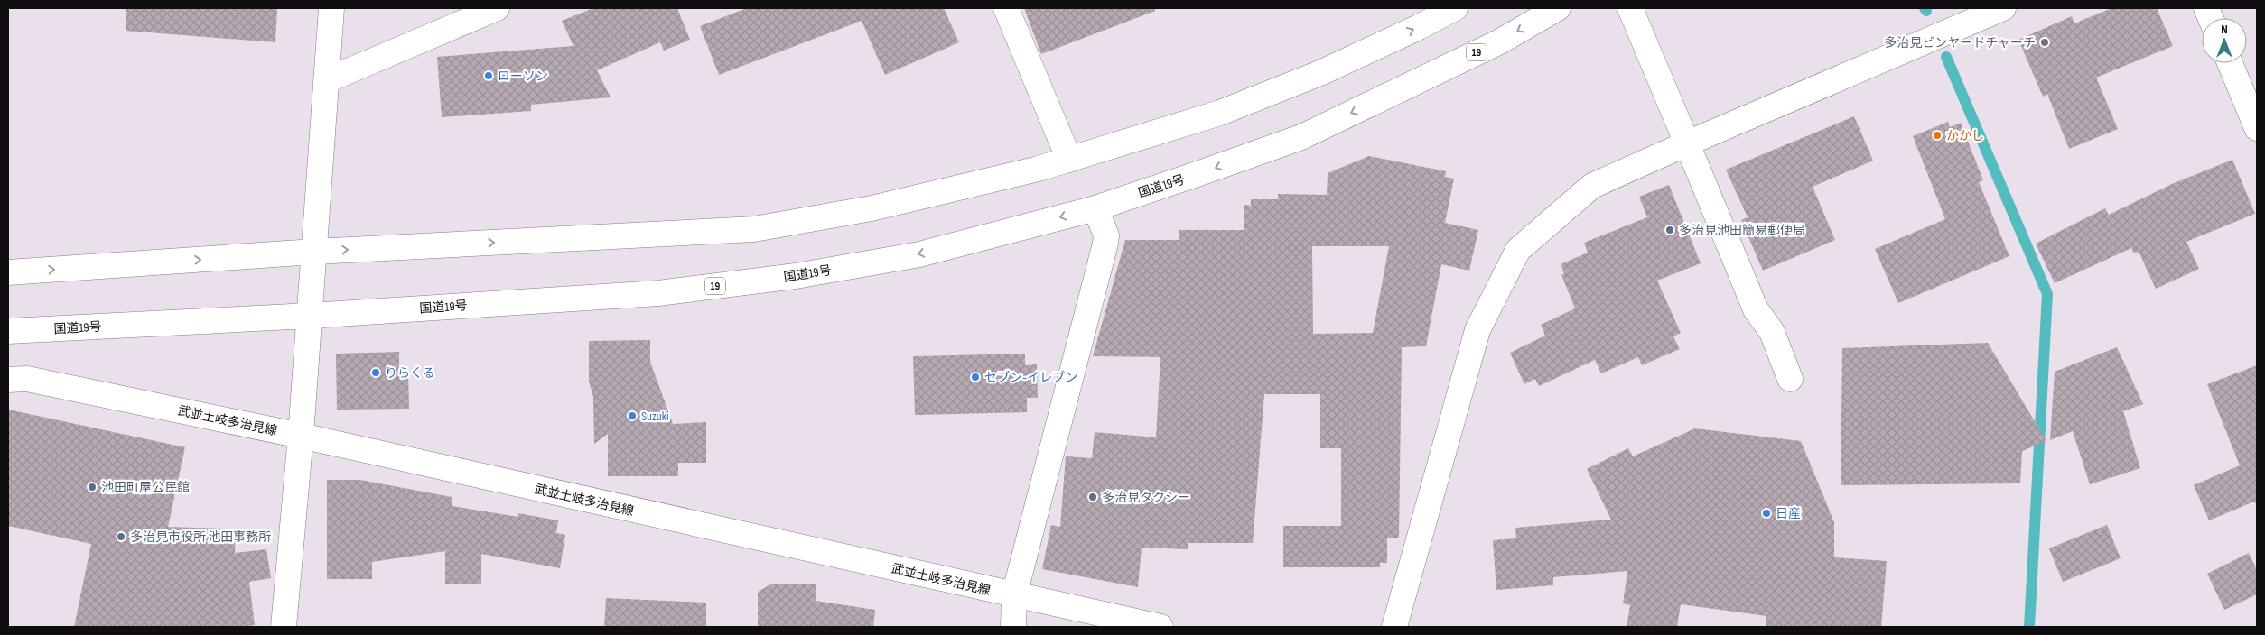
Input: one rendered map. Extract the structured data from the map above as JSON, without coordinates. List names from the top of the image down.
{
  "streets": {
    "main road": ["19", "国道19号", "武並土岐多治見線"]
  },
  "places": [
    "多治見ビンヤードチャーチ",
    "ローソン",
    "かかし",
    "多治見池田簡易郵便局",
    "りらくる",
    "セブン-イレブン",
    "Suzuki",
    "池田町屋公民館",
    "多治見タクシー",
    "日産",
    "多治見市役所 池田事務所"
  ],
  "north": "top"
}
